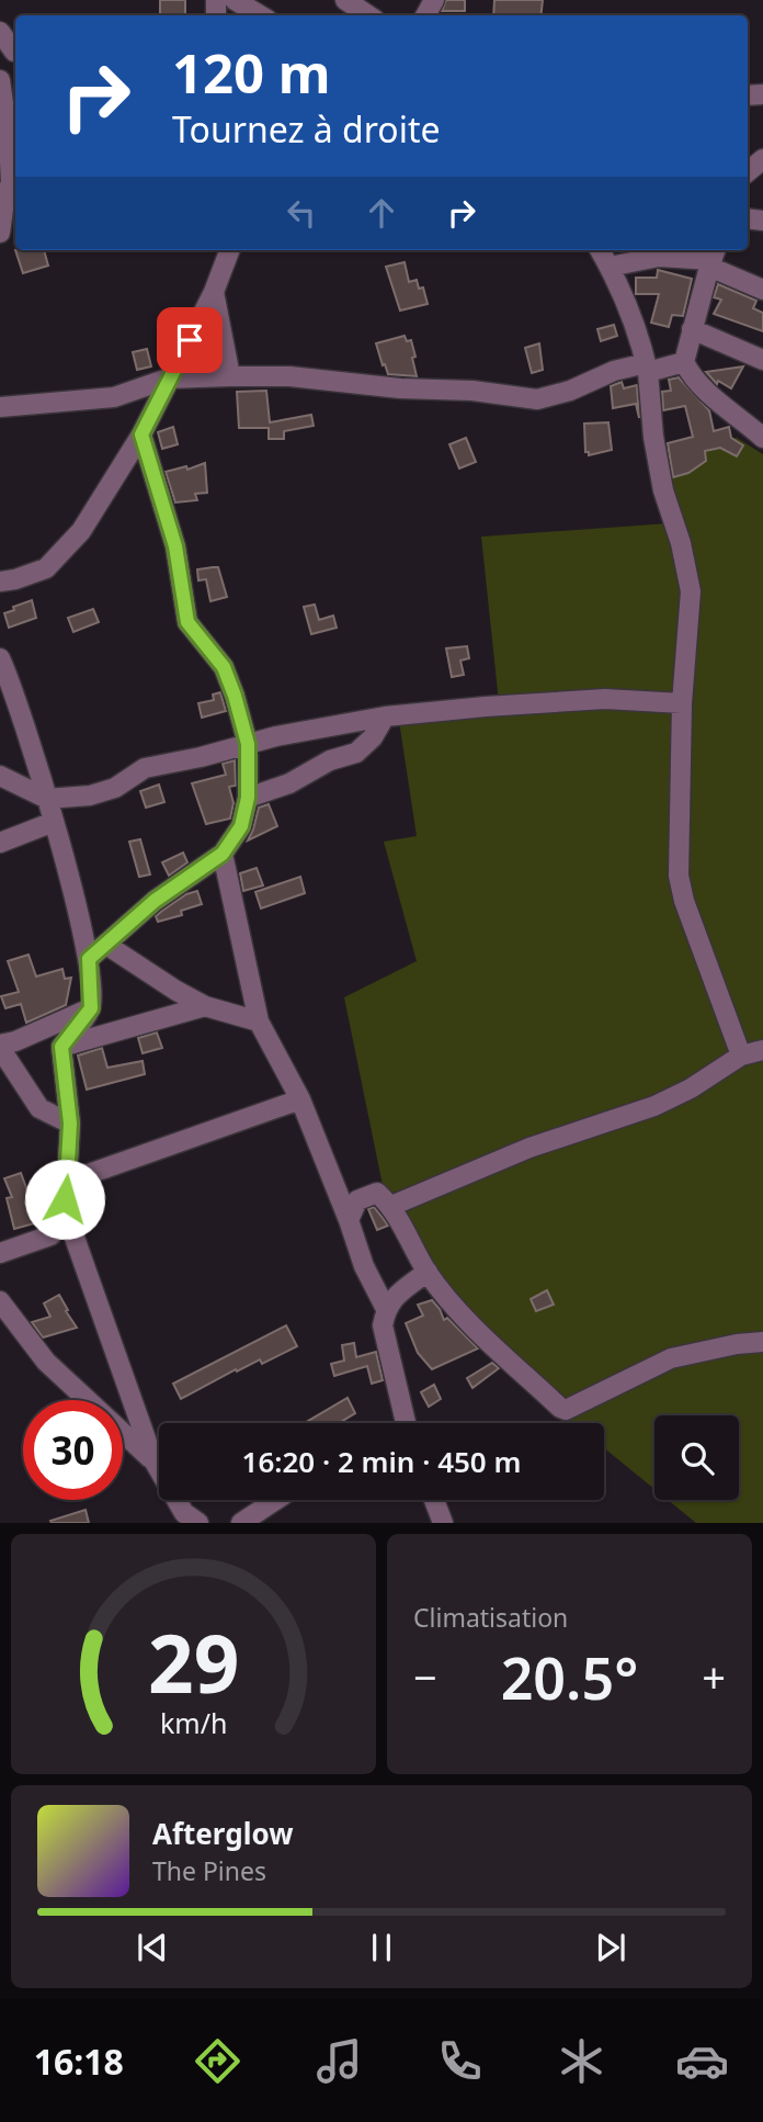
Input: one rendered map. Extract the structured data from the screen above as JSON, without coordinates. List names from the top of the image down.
{
  "page": {
    "turn": ["120 m", "Tournez à droite"],
    "limit": "30",
    "trip": "16:20 · 2 min · 450 m",
    "tile": "Climatisation",
    "heat": ["−", "20.5°", "+"],
    "song": ["Afterglow", "The Pines"],
    "tabs": "16:18",
    "gauge": ["29", "km/h"]
  }
}
